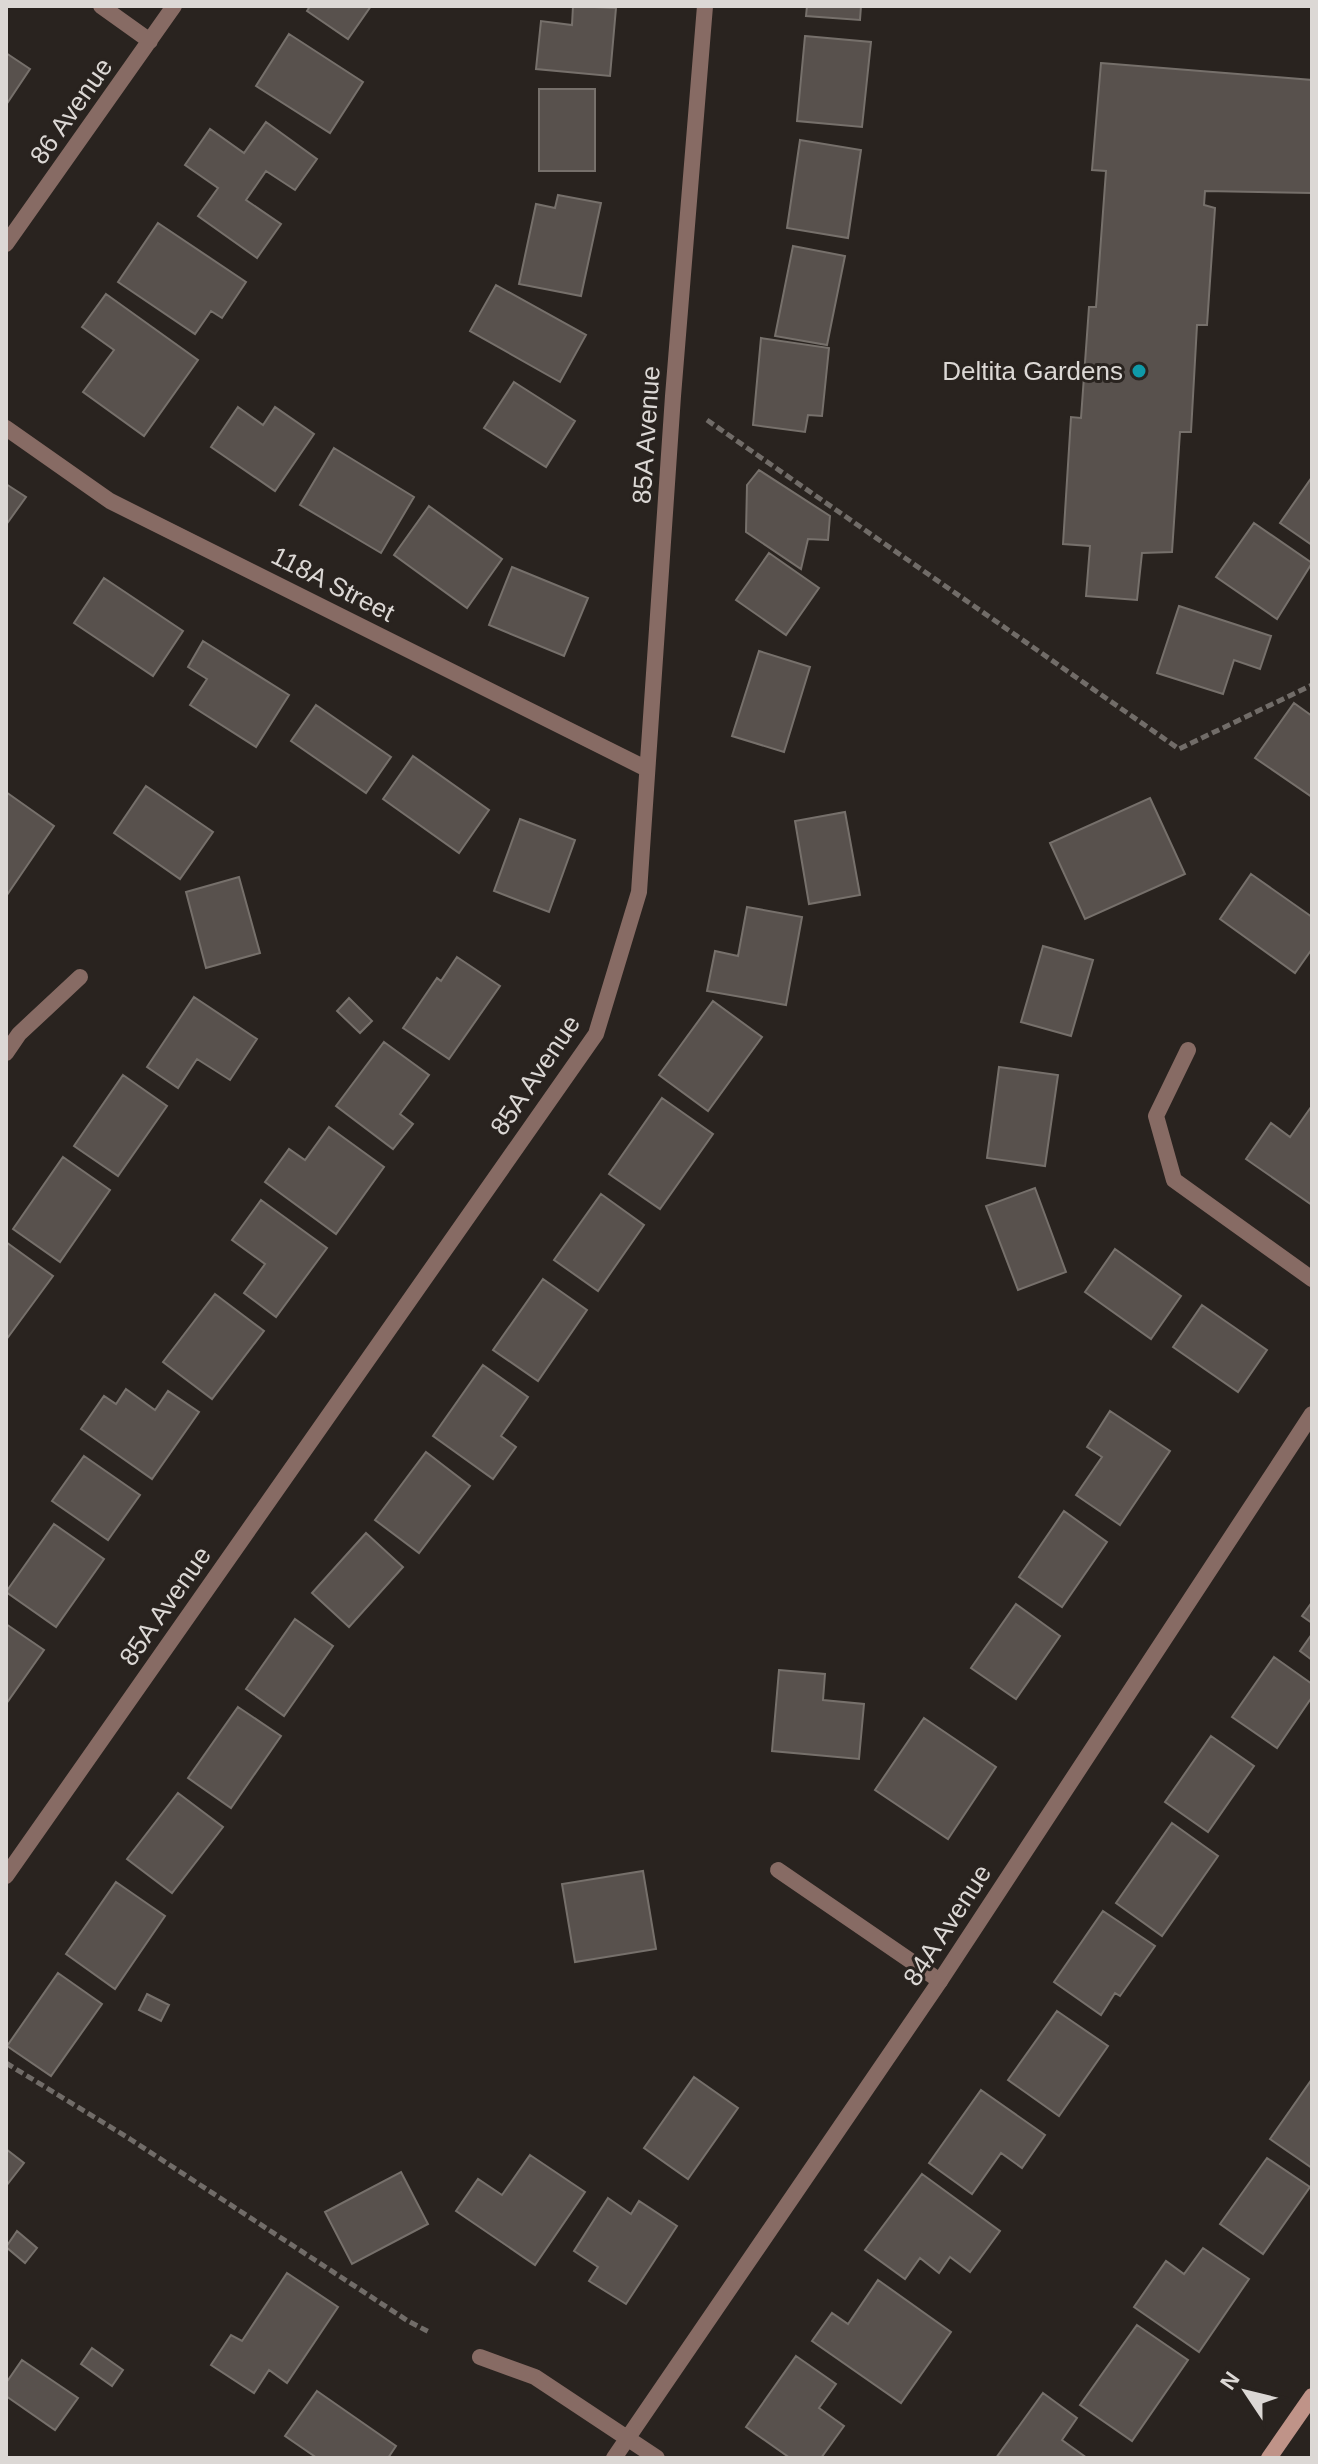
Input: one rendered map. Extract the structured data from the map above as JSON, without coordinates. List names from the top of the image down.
{
  "streets": {
    "street": [
      "86 Avenue",
      "85A Avenue",
      "118A Street",
      "84A Avenue"
    ]
  },
  "crossings": [
    ["85A Avenue", "118A Street"]
  ],
  "places": ["Deltita Gardens"],
  "north": "top left"
}
